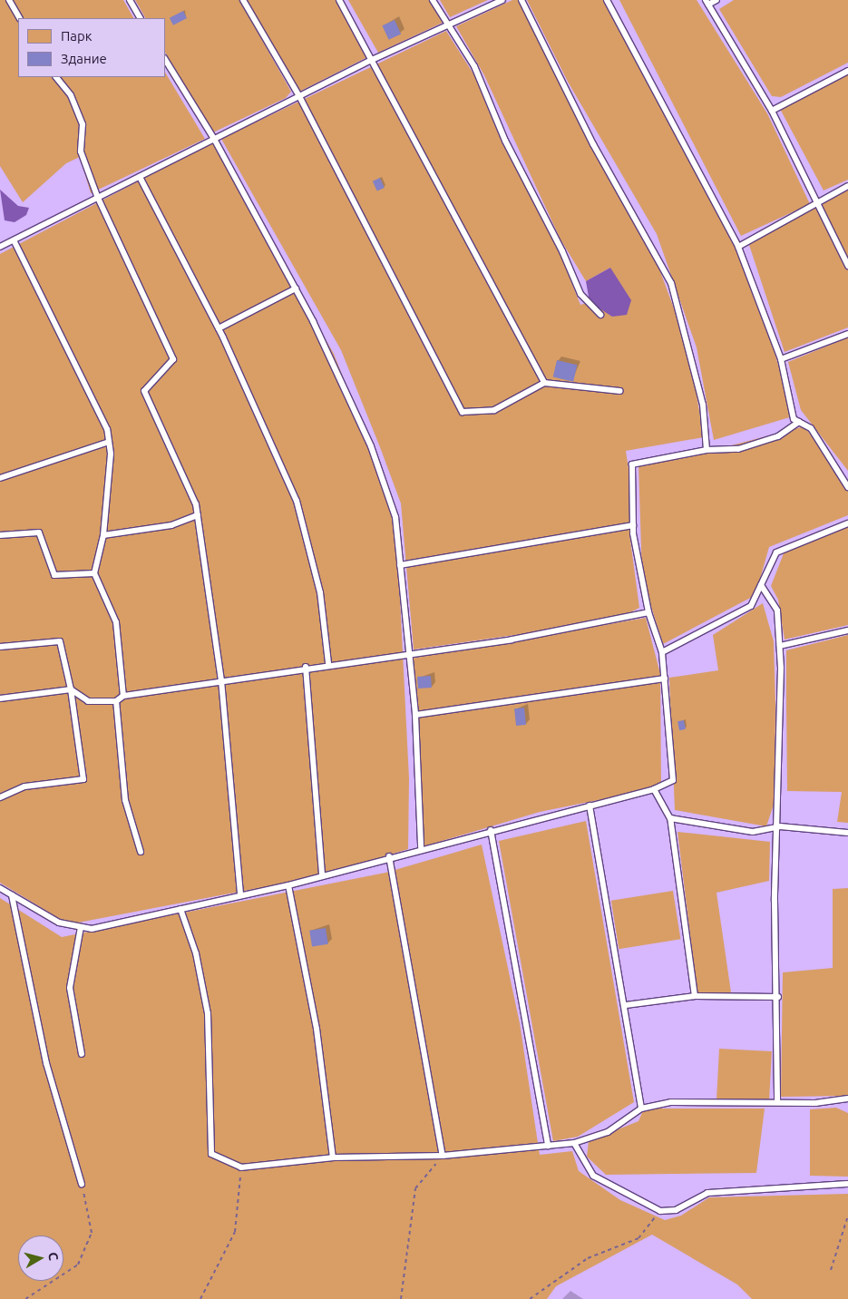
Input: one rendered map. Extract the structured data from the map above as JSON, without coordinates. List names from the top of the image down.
{
  "legend": ["Парк", "Здание"],
  "north": "right"
}
